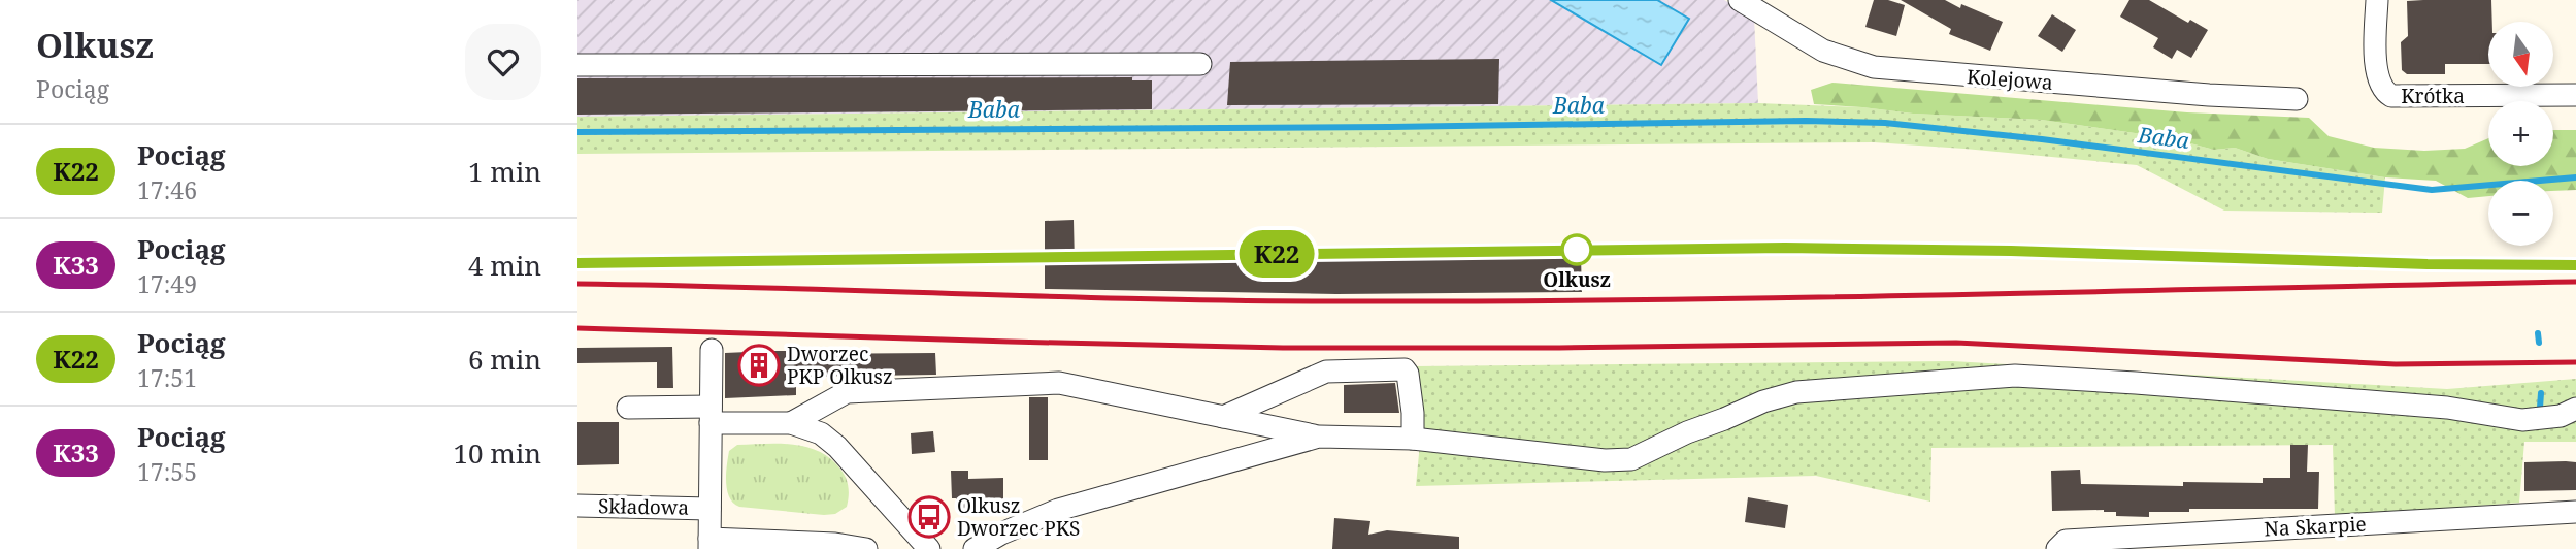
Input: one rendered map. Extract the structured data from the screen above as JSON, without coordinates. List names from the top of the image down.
{
  "streets": {
    "street": [
      "Kolejowa",
      "Krótka",
      "Składowa",
      "Na Skarpie"
    ]
  },
  "water": ["Baba"],
  "places": {
    "other": ["Olkusz"],
    "building": ["Dworzec PKP Olkusz"],
    "bus stop": ["Olkusz Dworzec PKS"]
  },
  "north": "bottom",
  "page": {
    "heading": ["Olkusz", "Pociąg"],
    "on_map": "K22",
    "map_buttons": ["+", "−"],
    "list": [
      {
        "mark": "K22",
        "name": "Pociąg",
        "note": "17:46",
        "value": "1 min"
      },
      {
        "mark": "K33",
        "name": "Pociąg",
        "note": "17:49",
        "value": "4 min"
      },
      {
        "mark": "K22",
        "name": "Pociąg",
        "note": "17:51",
        "value": "6 min"
      },
      {
        "mark": "K33",
        "name": "Pociąg",
        "note": "17:55",
        "value": "10 min"
      }
    ]
  }
}
